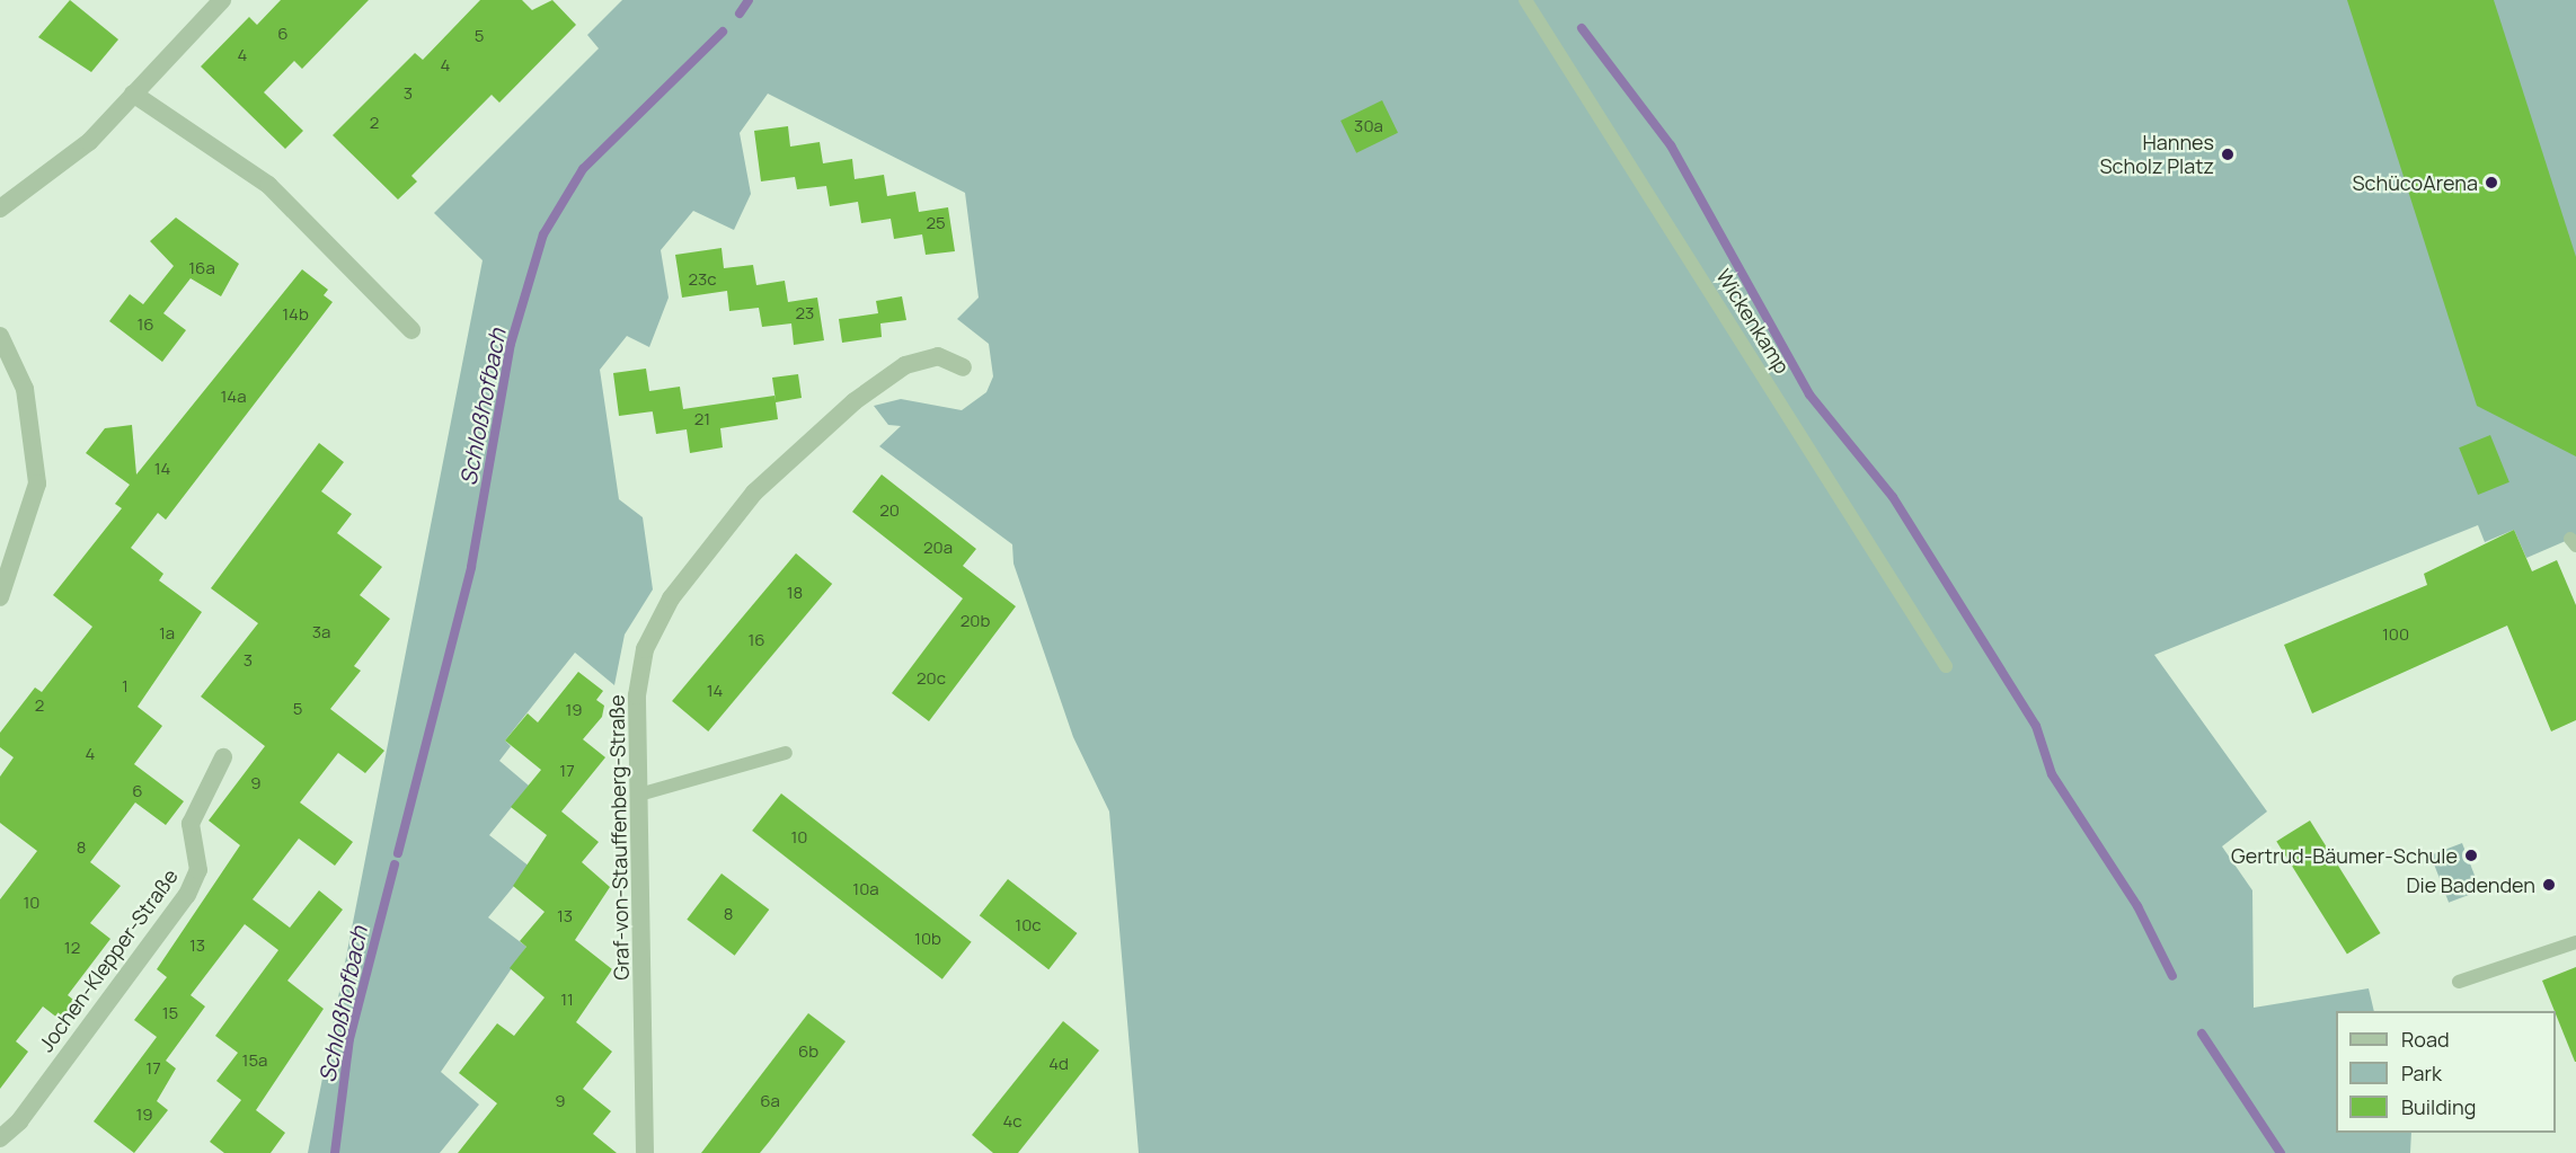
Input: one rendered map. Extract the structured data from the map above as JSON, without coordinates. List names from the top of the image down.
{
  "streets": {
    "street": ["Graf-von-Stauffenberg-Straße", "Jochen-Klepper-Straße"],
    "lane": ["Wickenkamp"]
  },
  "water": ["Schloßhofbach"],
  "places": [
    "Hannes Scholz Platz",
    "SchücoArena",
    "Gertrud-Bäumer-Schule",
    "Die Badenden"
  ],
  "house_numbers": [
    "6",
    "5",
    "4",
    "4",
    "3",
    "2",
    "30a",
    "25",
    "16a",
    "23c",
    "23",
    "14b",
    "16",
    "14a",
    "21",
    "14",
    "20",
    "20a",
    "18",
    "20b",
    "3a",
    "1a",
    "100",
    "16",
    "3",
    "20c",
    "1",
    "14",
    "2",
    "5",
    "19",
    "4",
    "17",
    "9",
    "6",
    "10",
    "8",
    "10a",
    "10",
    "8",
    "13",
    "10c",
    "10b",
    "13",
    "12",
    "11",
    "15",
    "6b",
    "15a",
    "4d",
    "17",
    "9",
    "6a",
    "19",
    "4c"
  ],
  "legend": ["Road", "Park", "Building"]
}
